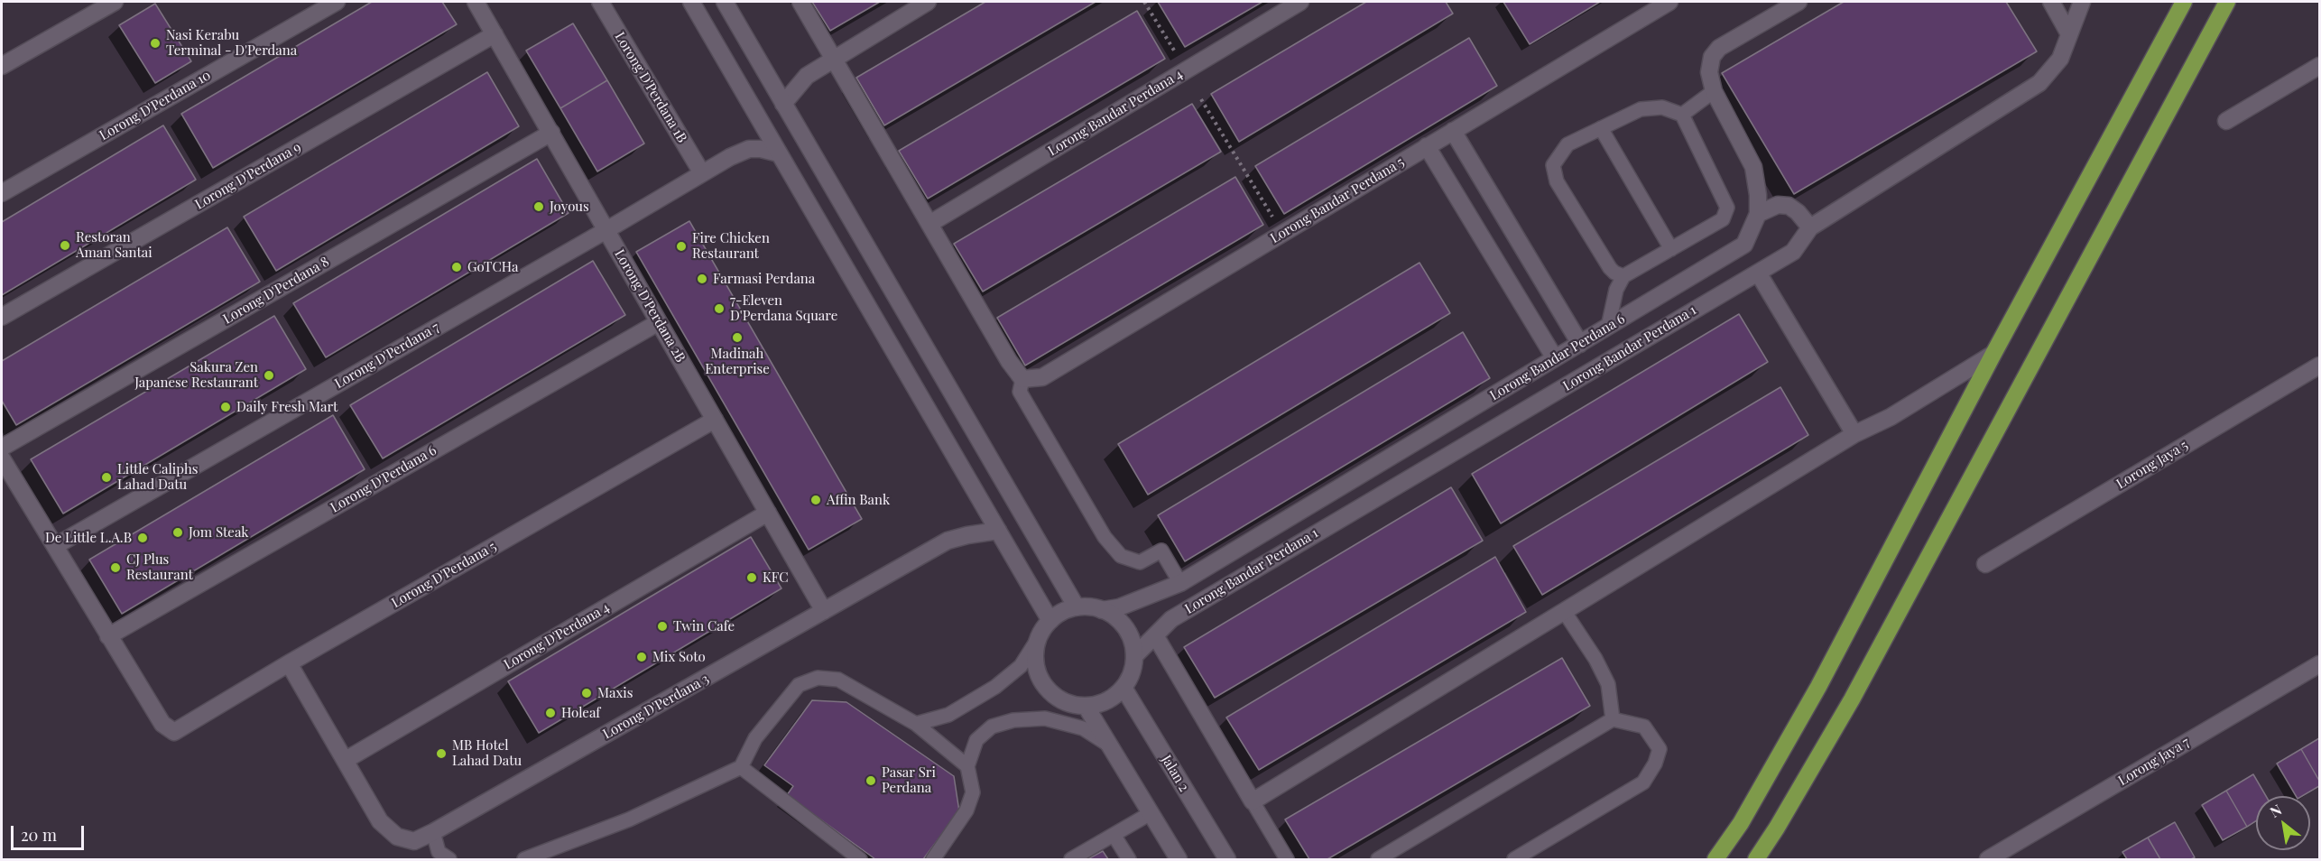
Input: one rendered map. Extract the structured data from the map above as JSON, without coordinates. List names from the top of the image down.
{
  "streets": {
    "street": [
      "Lorong D'Perdana 1B",
      "Lorong D'Perdana 10",
      "Lorong Bandar Perdana 4",
      "Lorong D'Perdana 9",
      "Lorong Bandar Perdana 5",
      "Lorong D'Perdana 8",
      "Lorong D'Perdana 2B",
      "Lorong Bandar Perdana 1",
      "Lorong D'Perdana 7",
      "Lorong Bandar Perdana 6",
      "Lorong Jaya 5",
      "Lorong D'Perdana 6",
      "Lorong D'Perdana 5",
      "Lorong D'Perdana 4",
      "Lorong D'Perdana 3",
      "Lorong Jaya 7",
      "Jalan 2"
    ]
  },
  "crossings": [
    ["Lorong D'Perdana 1B", "Lorong D'Perdana 7"],
    ["Lorong D'Perdana 9", "Lorong D'Perdana 2B"],
    ["Lorong D'Perdana 8", "Lorong D'Perdana 2B"],
    ["Lorong D'Perdana 2B", "Lorong D'Perdana 7"],
    ["Lorong D'Perdana 2B", "Lorong D'Perdana 6"],
    ["Lorong D'Perdana 2B", "Lorong D'Perdana 5"],
    ["Lorong D'Perdana 2B", "Lorong D'Perdana 4"],
    ["Lorong D'Perdana 2B", "Lorong D'Perdana 3"],
    ["Lorong Bandar Perdana 1", "Lorong Bandar Perdana 6"],
    ["Lorong Bandar Perdana 1", "Jalan 2"],
    ["Lorong Bandar Perdana 6", "Jalan 2"],
    ["Lorong D'Perdana 6", "Lorong D'Perdana 5"],
    ["Lorong D'Perdana 5", "Lorong D'Perdana 3"],
    ["Lorong D'Perdana 4", "Lorong D'Perdana 3"]
  ],
  "places": [
    "Nasi Kerabu Terminal - D'Perdana",
    "Joyous",
    "Restoran Aman Santai",
    "Fire Chicken Restaurant",
    "GoTCHa",
    "Farmasi Perdana",
    "7-Eleven D'Perdana Square",
    "Madinah Enterprise",
    "Sakura Zen Japanese Restaurant",
    "Daily Fresh Mart",
    "Little Caliphs Lahad Datu",
    "Affin Bank",
    "Jom Steak",
    "De Little L.A.B",
    "CJ Plus Restaurant",
    "KFC",
    "Twin Cafe",
    "Mix Soto",
    "Maxis",
    "Holeaf",
    "MB Hotel Lahad Datu",
    "Pasar Sri Perdana"
  ],
  "scale_bar": "20 m",
  "north": "top left"
}
